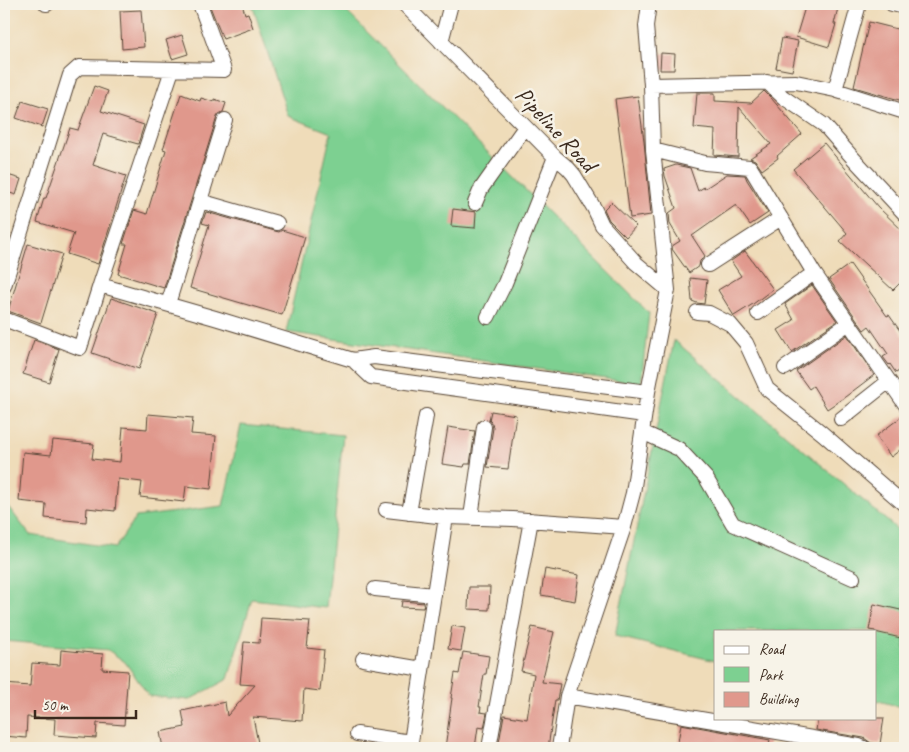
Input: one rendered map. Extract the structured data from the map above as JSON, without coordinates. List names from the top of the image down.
{
  "streets": {
    "street": ["Pipeline Road"]
  },
  "legend": ["Road", "Park", "Building"],
  "scale_bar": "50 m"
}
